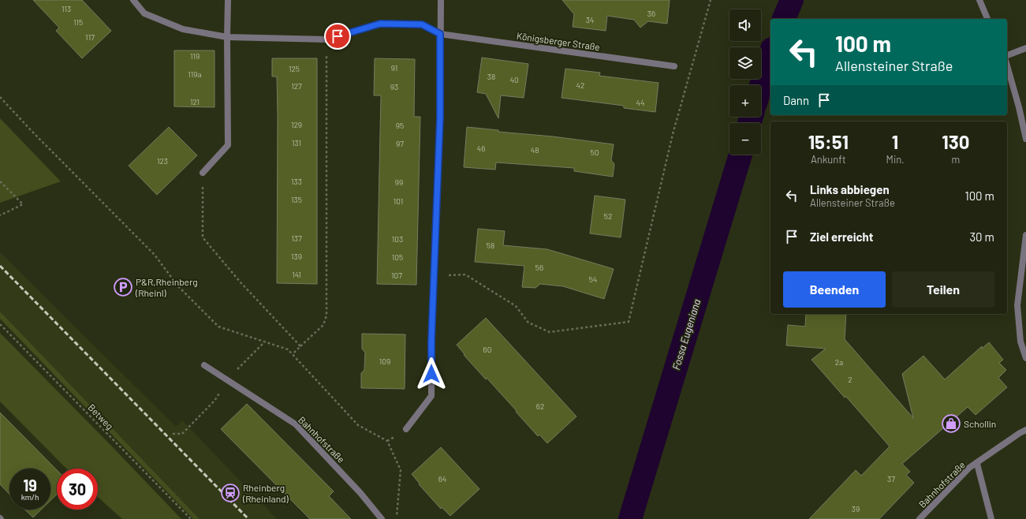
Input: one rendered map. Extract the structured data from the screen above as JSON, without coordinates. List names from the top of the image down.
{
  "streets": {
    "street": ["Königsberger Straße", "Bahnhofstraße"],
    "path": ["Betweg"]
  },
  "water": ["Fossa Eugeniana"],
  "places": {
    "parking": ["P&R,Rheinberg (Rheinl)"],
    "shop": ["Schollin"],
    "station": ["Rheinberg (Rheinland)"]
  },
  "house_numbers": [
    "113",
    "36",
    "34",
    "115",
    "117",
    "119",
    "91",
    "125",
    "119a",
    "38",
    "40",
    "42",
    "127",
    "93",
    "121",
    "44",
    "129",
    "95",
    "131",
    "97",
    "46",
    "48",
    "50",
    "123",
    "133",
    "99",
    "135",
    "101",
    "52",
    "137",
    "103",
    "58",
    "139",
    "105",
    "56",
    "141",
    "107",
    "54",
    "60",
    "109",
    "2a",
    "2",
    "62",
    "64",
    "37",
    "39"
  ],
  "page": {
    "map_buttons": ["+", "−"],
    "turn": ["100 m", "Allensteiner Straße"],
    "then": "Dann",
    "eta": [
      "15:51",
      "Ankunft",
      "1",
      "Min.",
      "130",
      "m"
    ],
    "list": [
      {
        "name": "Links abbiegen",
        "note": "Allensteiner Straße",
        "value": "100 m"
      },
      {
        "name": "Ziel erreicht",
        "value": "30 m"
      }
    ],
    "buttons": ["Beenden", "Teilen"],
    "speed": "19 km/h",
    "limit": "30"
  }
}
